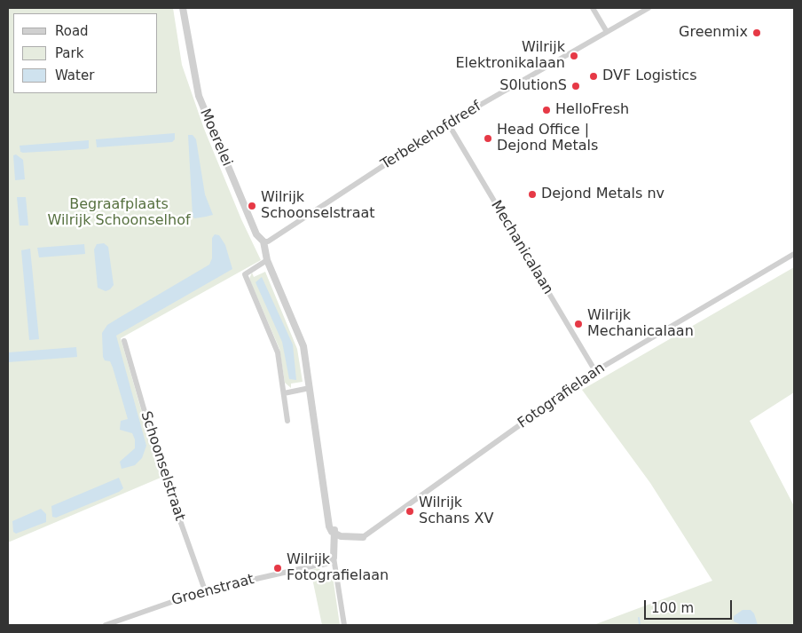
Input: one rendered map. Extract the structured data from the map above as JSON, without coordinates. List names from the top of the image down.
{
  "streets": {
    "street": [
      "Terbekehofdreef",
      "Moerelei",
      "Mechanicalaan",
      "Fotografielaan",
      "Schoonselstraat",
      "Groenstraat"
    ]
  },
  "crossings": [
    ["Terbekehofdreef", "Moerelei"],
    ["Terbekehofdreef", "Mechanicalaan"],
    ["Moerelei", "Fotografielaan"],
    ["Mechanicalaan", "Fotografielaan"],
    ["Schoonselstraat", "Groenstraat"]
  ],
  "parks": ["Begraafplaats Wilrijk Schoonselhof"],
  "places": [
    "Greenmix",
    "Wilrijk Elektronikalaan",
    "DVF Logistics",
    "S0lutionS",
    "HelloFresh",
    "Head Office | Dejond Metals",
    "Dejond Metals nv",
    "Wilrijk Schoonselstraat",
    "Wilrijk Mechanicalaan",
    "Wilrijk Schans XV",
    "Wilrijk Fotografielaan"
  ],
  "legend": ["Road", "Park", "Water"],
  "scale_bar": "100 m"
}
